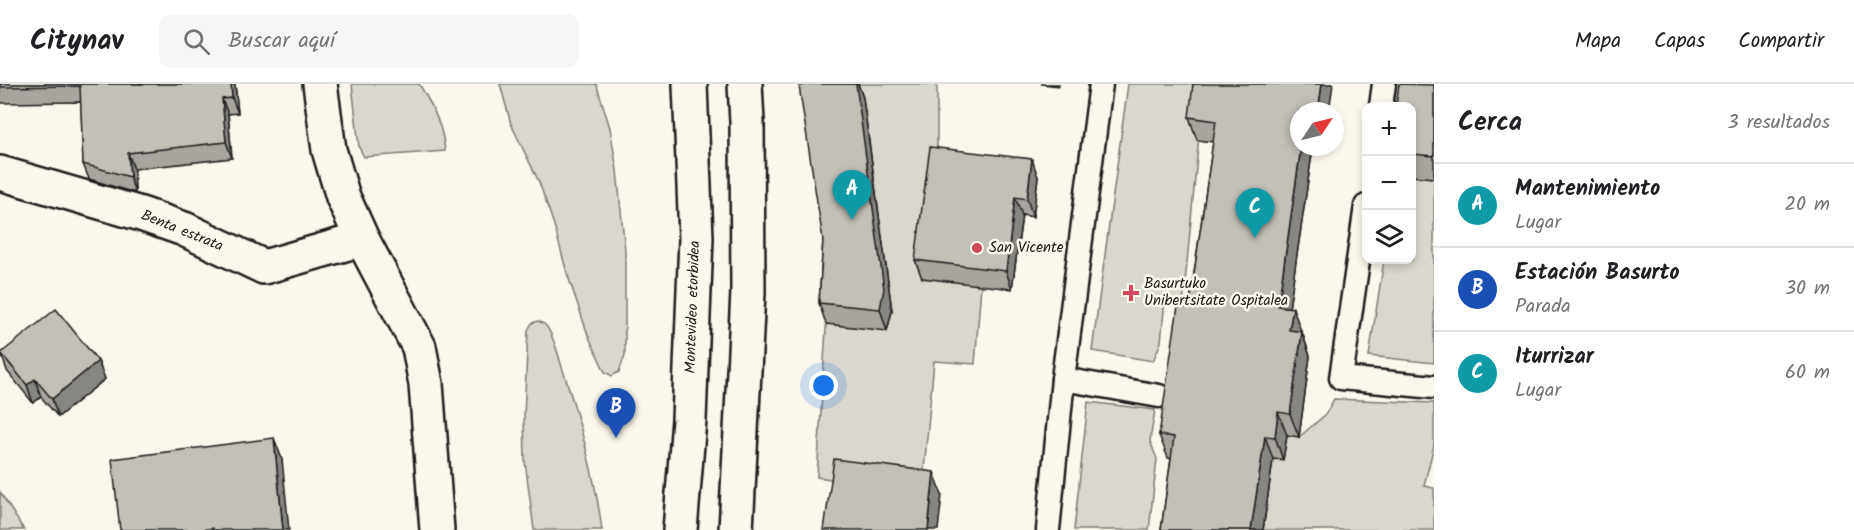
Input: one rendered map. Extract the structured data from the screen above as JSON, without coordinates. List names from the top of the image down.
{
  "streets": {
    "main road": ["Benta estrata", "Montevideo etorbidea"]
  },
  "places": {
    "other": ["San Vicente"],
    "health": ["Basurtuko Unibertsitate Ospitalea"]
  },
  "north": "top right",
  "page": {
    "header": "Citynav",
    "search": "Buscar aquí",
    "nav": ["Mapa", "Capas", "Compartir"],
    "heading": ["Cerca", "3 resultados"],
    "map_buttons": ["+", "−"],
    "list": [
      {
        "mark": "A",
        "name": "Mantenimiento",
        "note": "Lugar",
        "value": "20 m"
      },
      {
        "mark": "B",
        "name": "Estación Basurto",
        "note": "Parada",
        "value": "30 m"
      },
      {
        "mark": "C",
        "name": "Iturrizar",
        "note": "Lugar",
        "value": "60 m"
      }
    ],
    "pins": ["A", "C", "B"]
  }
}
